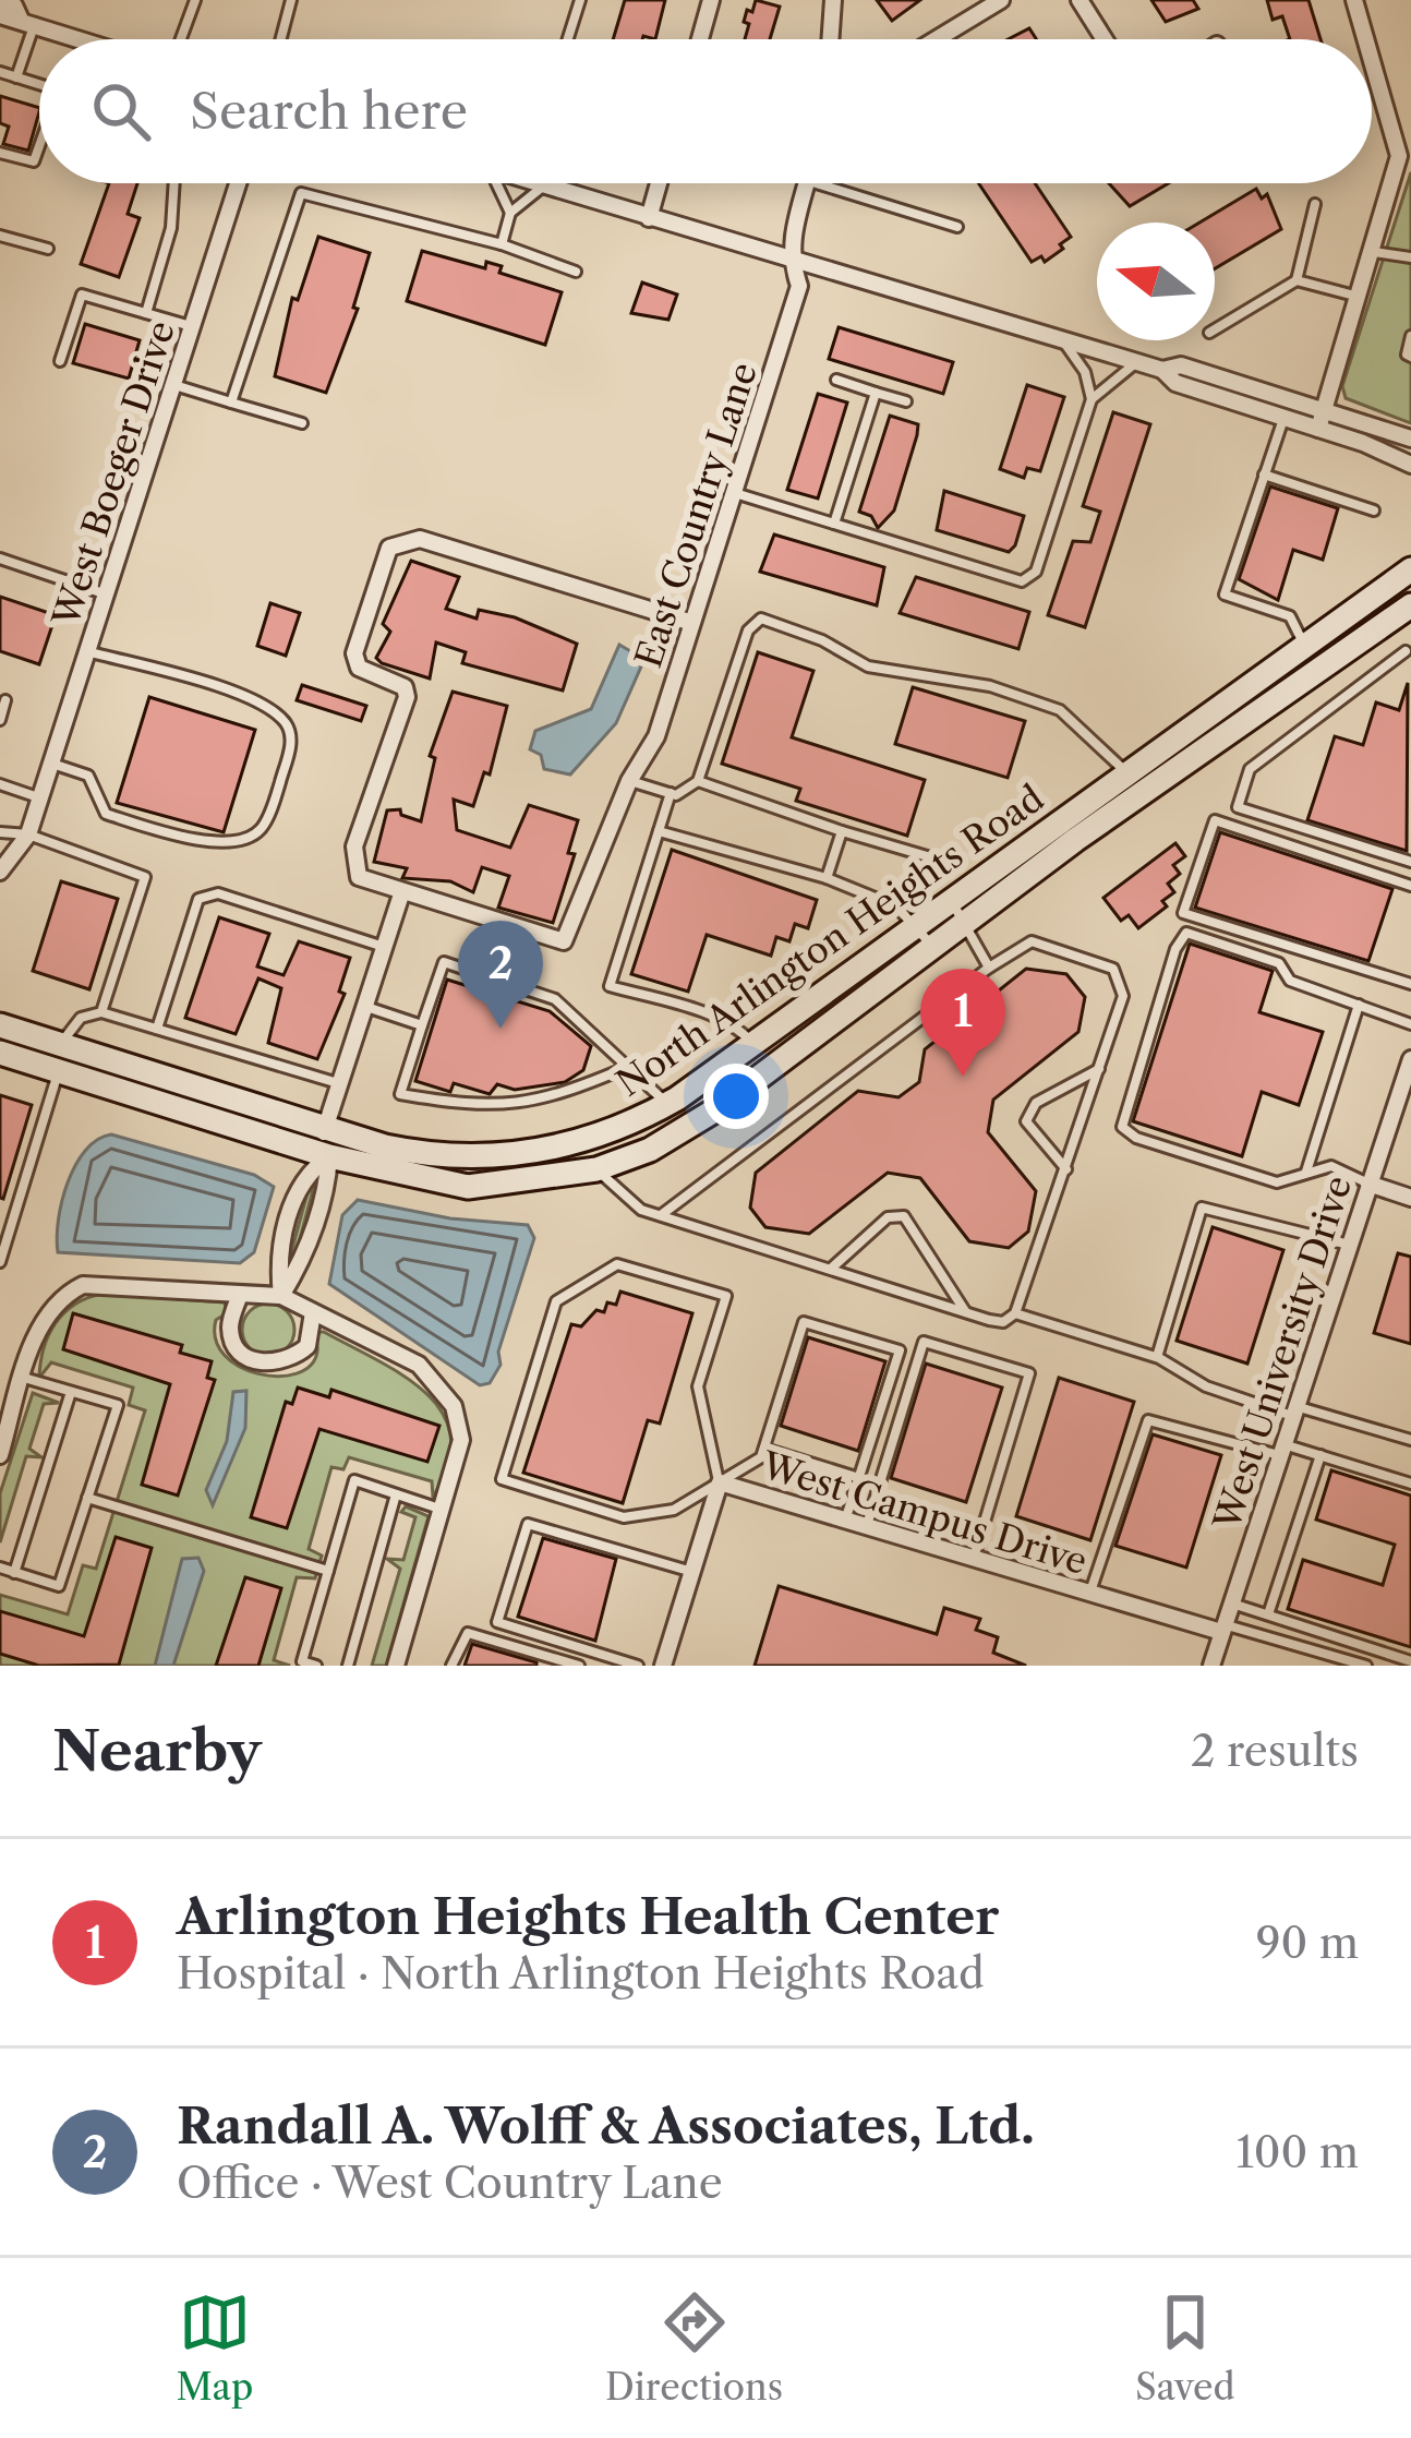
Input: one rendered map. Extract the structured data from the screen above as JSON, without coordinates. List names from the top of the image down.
{
  "streets": {
    "main road": ["North Arlington Heights Road"],
    "street": [
      "West Boeger Drive",
      "East Country Lane",
      "West University Drive",
      "West Campus Drive"
    ]
  },
  "crossings": [
    ["West University Drive", "West Campus Drive"]
  ],
  "north": "left",
  "page": {
    "search": "Search here",
    "pins": ["2", "1"],
    "heading": ["Nearby", "2 results"],
    "list": [
      {
        "mark": "1",
        "name": "Arlington Heights Health Center",
        "note": "Hospital · North Arlington Heights Road",
        "value": "90 m"
      },
      {
        "mark": "2",
        "name": "Randall A. Wolff & Associates, Ltd.",
        "note": "Office · West Country Lane",
        "value": "100 m"
      }
    ],
    "nav": ["Map", "Directions", "Saved"]
  }
}
